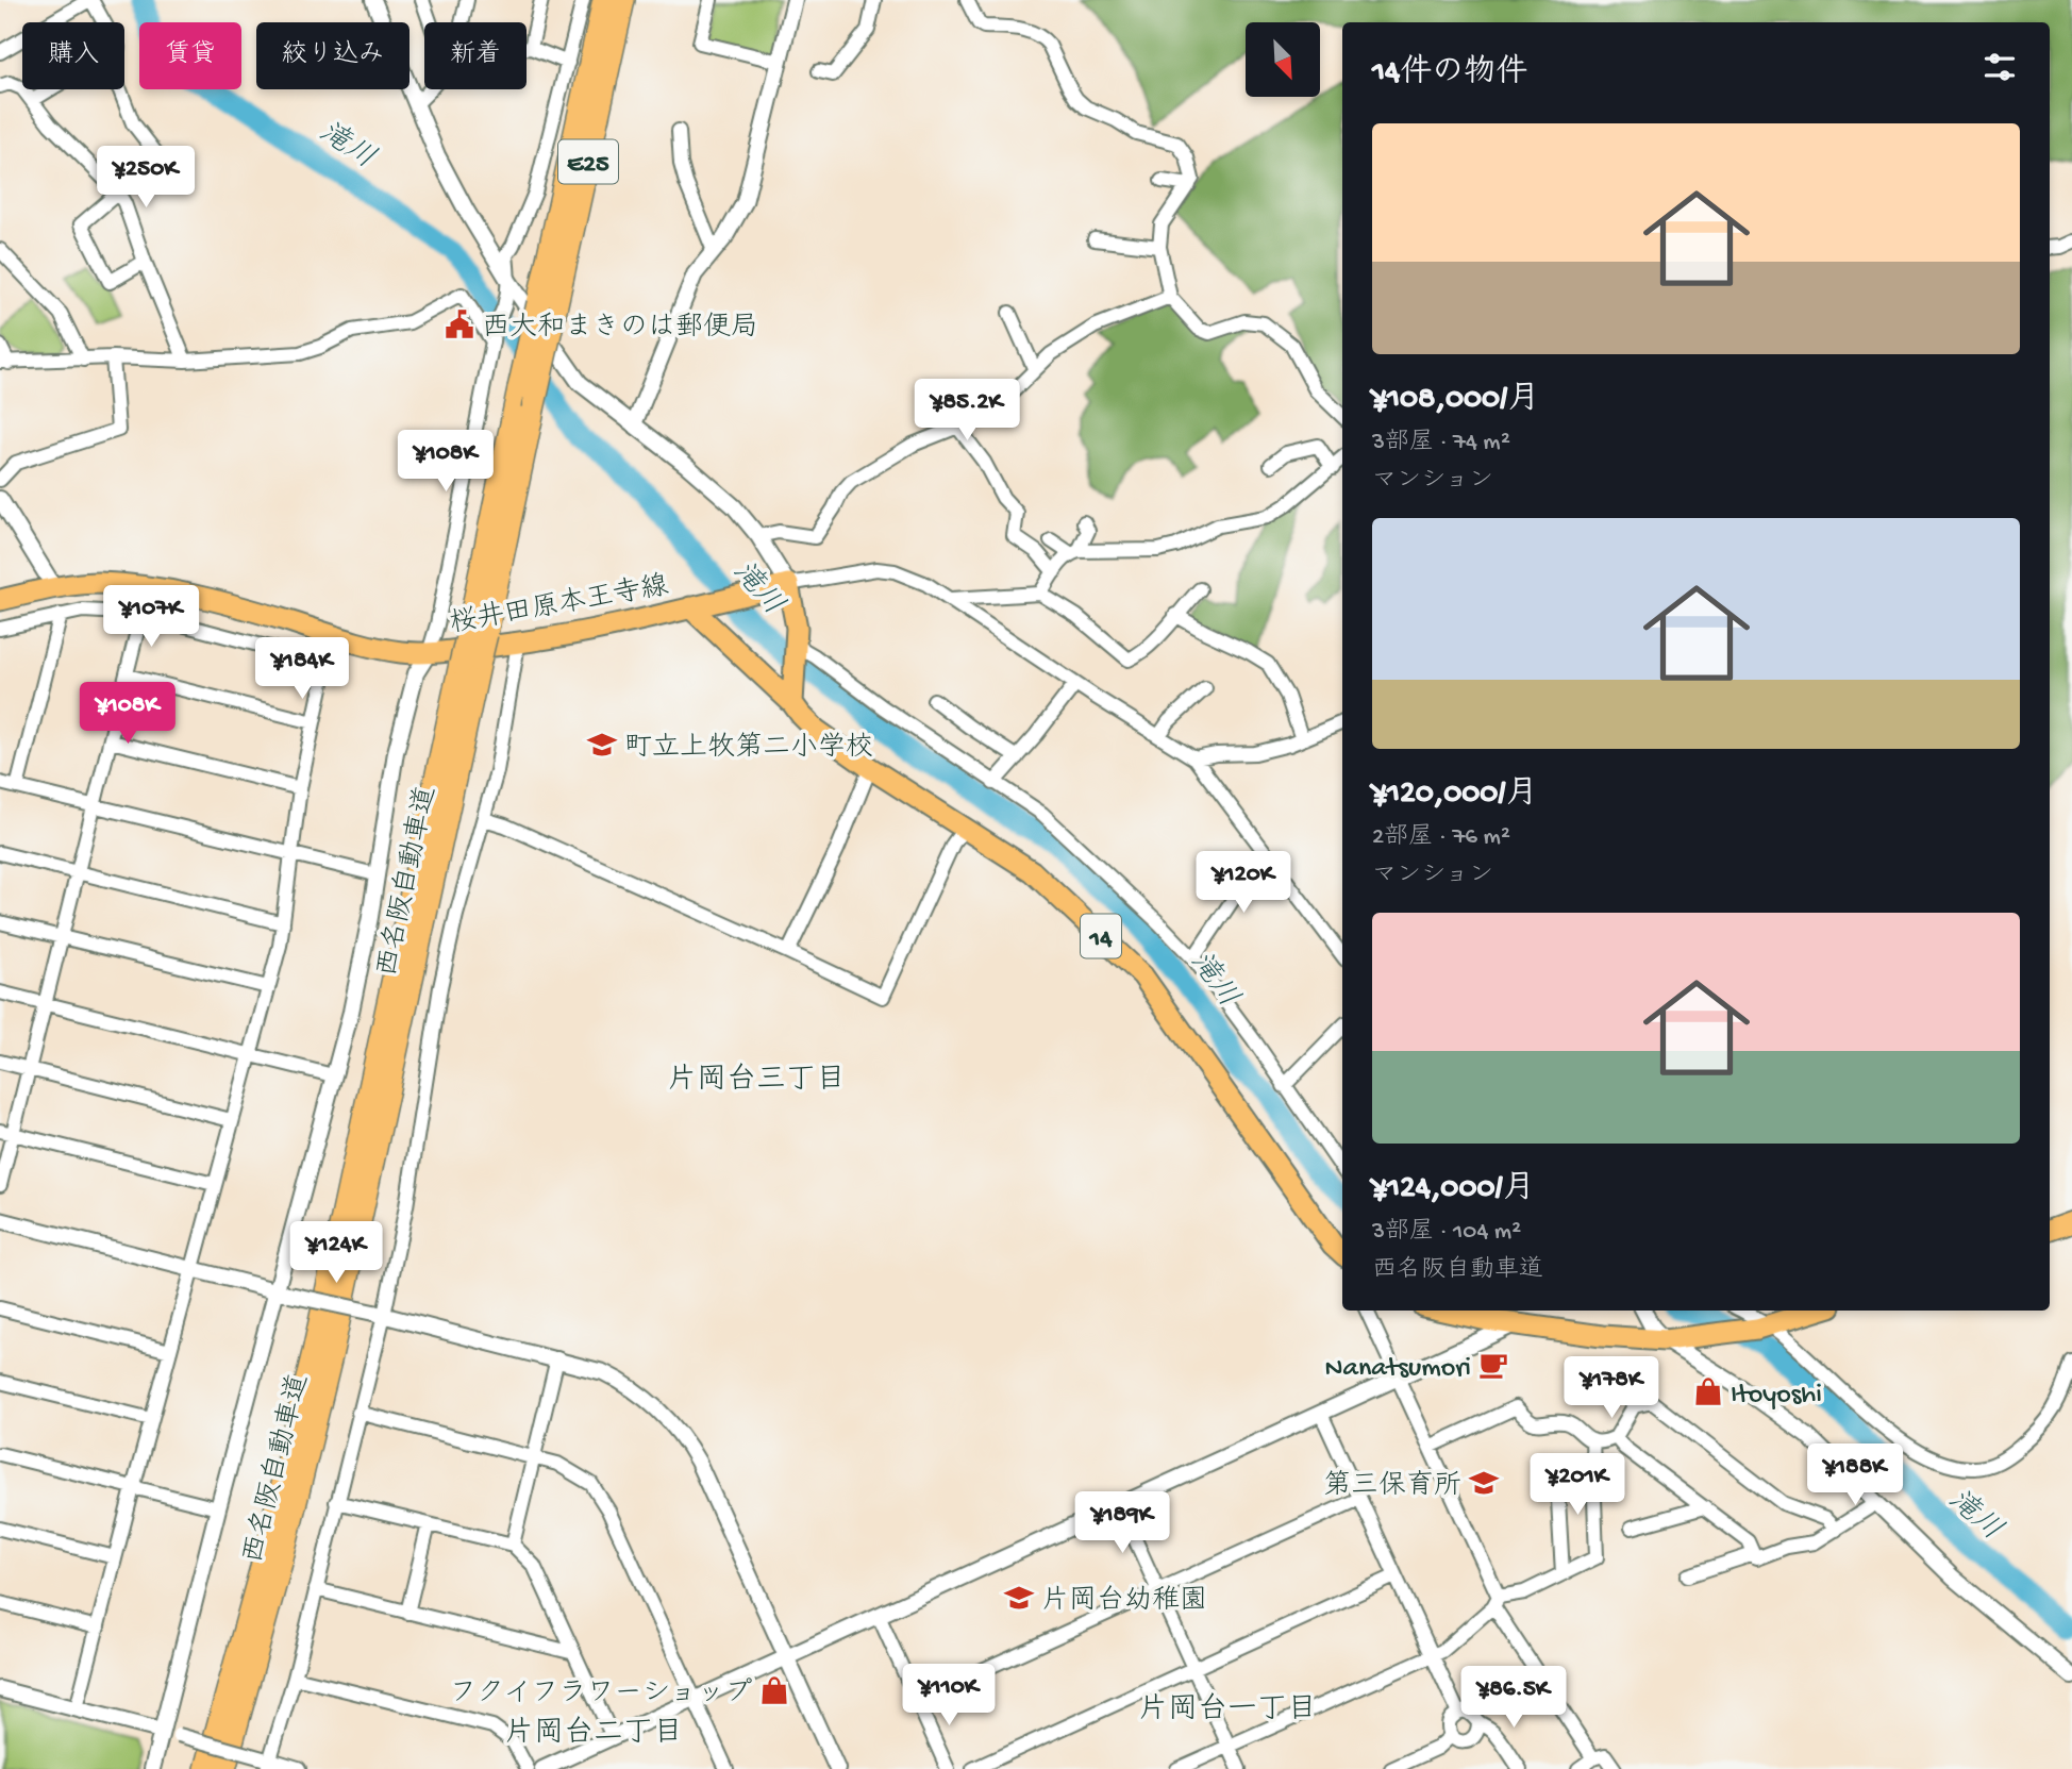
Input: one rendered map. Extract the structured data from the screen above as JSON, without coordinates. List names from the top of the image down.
{
  "streets": {
    "highway": ["E25", "西名阪自動車道"],
    "main road": ["桜井田原本王寺線", "14"]
  },
  "districts": ["片岡台三丁目", "片岡台一丁目", "片岡台二丁目"],
  "water": ["滝川"],
  "places": {
    "public building": ["西大和まきのは郵便局"],
    "school or university": ["町立上牧第二小学校", "第三保育所", "片岡台幼稚園"],
    "cafe": ["Nanatsumori"],
    "shop": ["Itoyoshi", "フクイフラワーショップ"]
  },
  "north": "bottom right",
  "page": {
    "chip": [
      "購入",
      "賃貸",
      "絞り込み",
      "新着"
    ],
    "heading": "14件の物件",
    "list": [
      {
        "name": "¥108,000/月",
        "note": "3部屋 · 74 m² · マンション"
      },
      {
        "name": "¥120,000/月",
        "note": "2部屋 · 76 m² · マンション"
      },
      {
        "name": "¥124,000/月",
        "note": "3部屋 · 104 m² · 西名阪自動車道"
      }
    ],
    "price": [
      "¥250K",
      "¥85.2K",
      "¥108K",
      "¥107K",
      "¥184K",
      "¥108K",
      "¥120K",
      "¥124K",
      "¥178K",
      "¥188K",
      "¥201K",
      "¥189K",
      "¥110K",
      "¥86.5K"
    ]
  }
}
